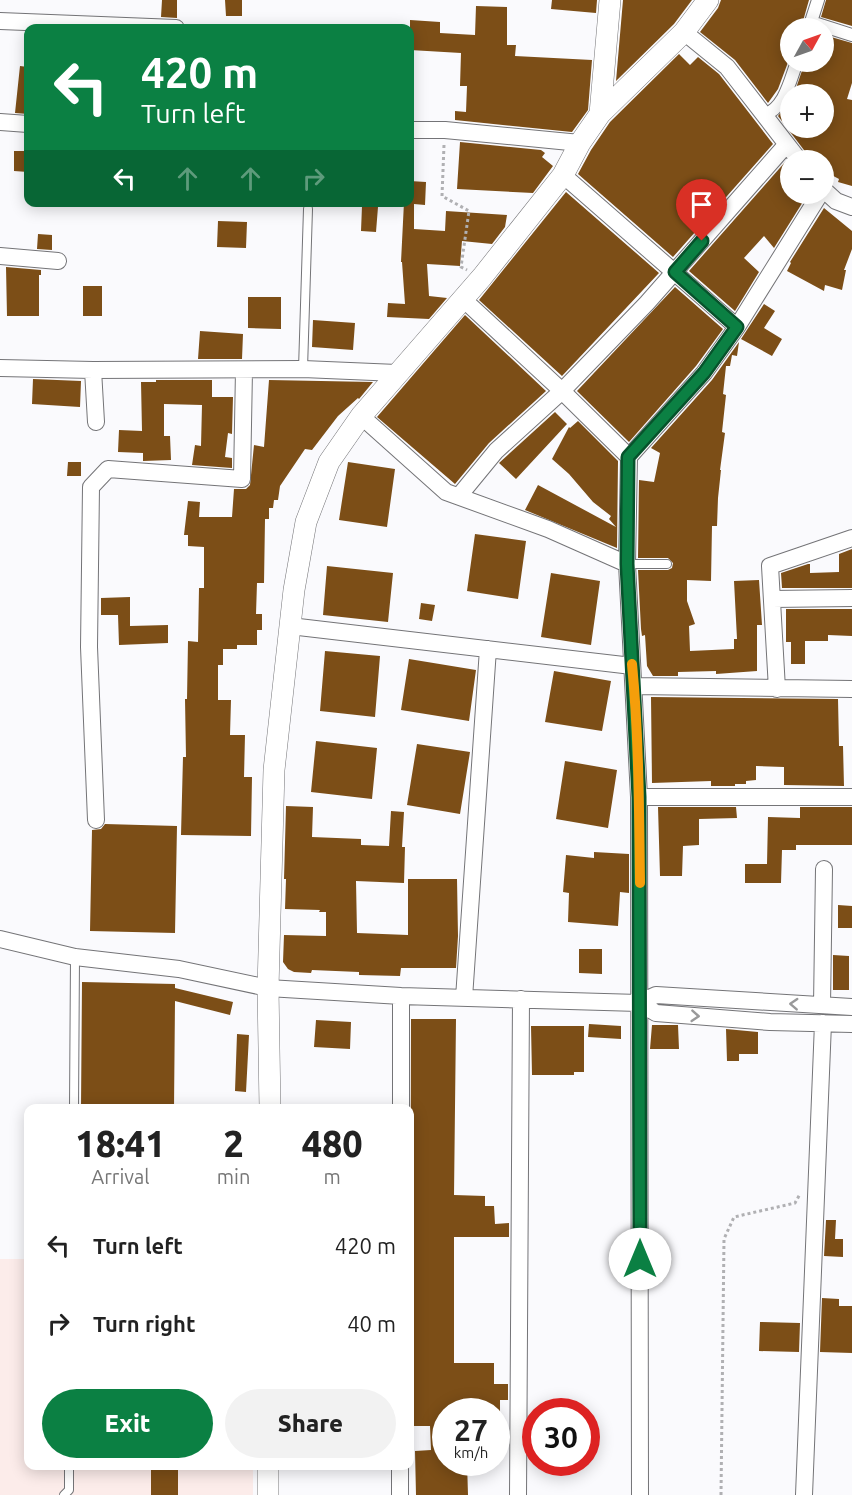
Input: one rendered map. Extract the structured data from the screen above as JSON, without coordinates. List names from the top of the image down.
{
  "north": "top right",
  "page": {
    "map_buttons": ["+", "−"],
    "turn": ["420 m", "Turn left"],
    "eta": [
      "18:41",
      "Arrival",
      "2",
      "min",
      "480",
      "m"
    ],
    "list": [
      {
        "name": "Turn left",
        "value": "420 m"
      },
      {
        "name": "Turn right",
        "value": "40 m"
      }
    ],
    "buttons": ["Exit", "Share"],
    "speed": "27 km/h",
    "limit": "30"
  }
}
